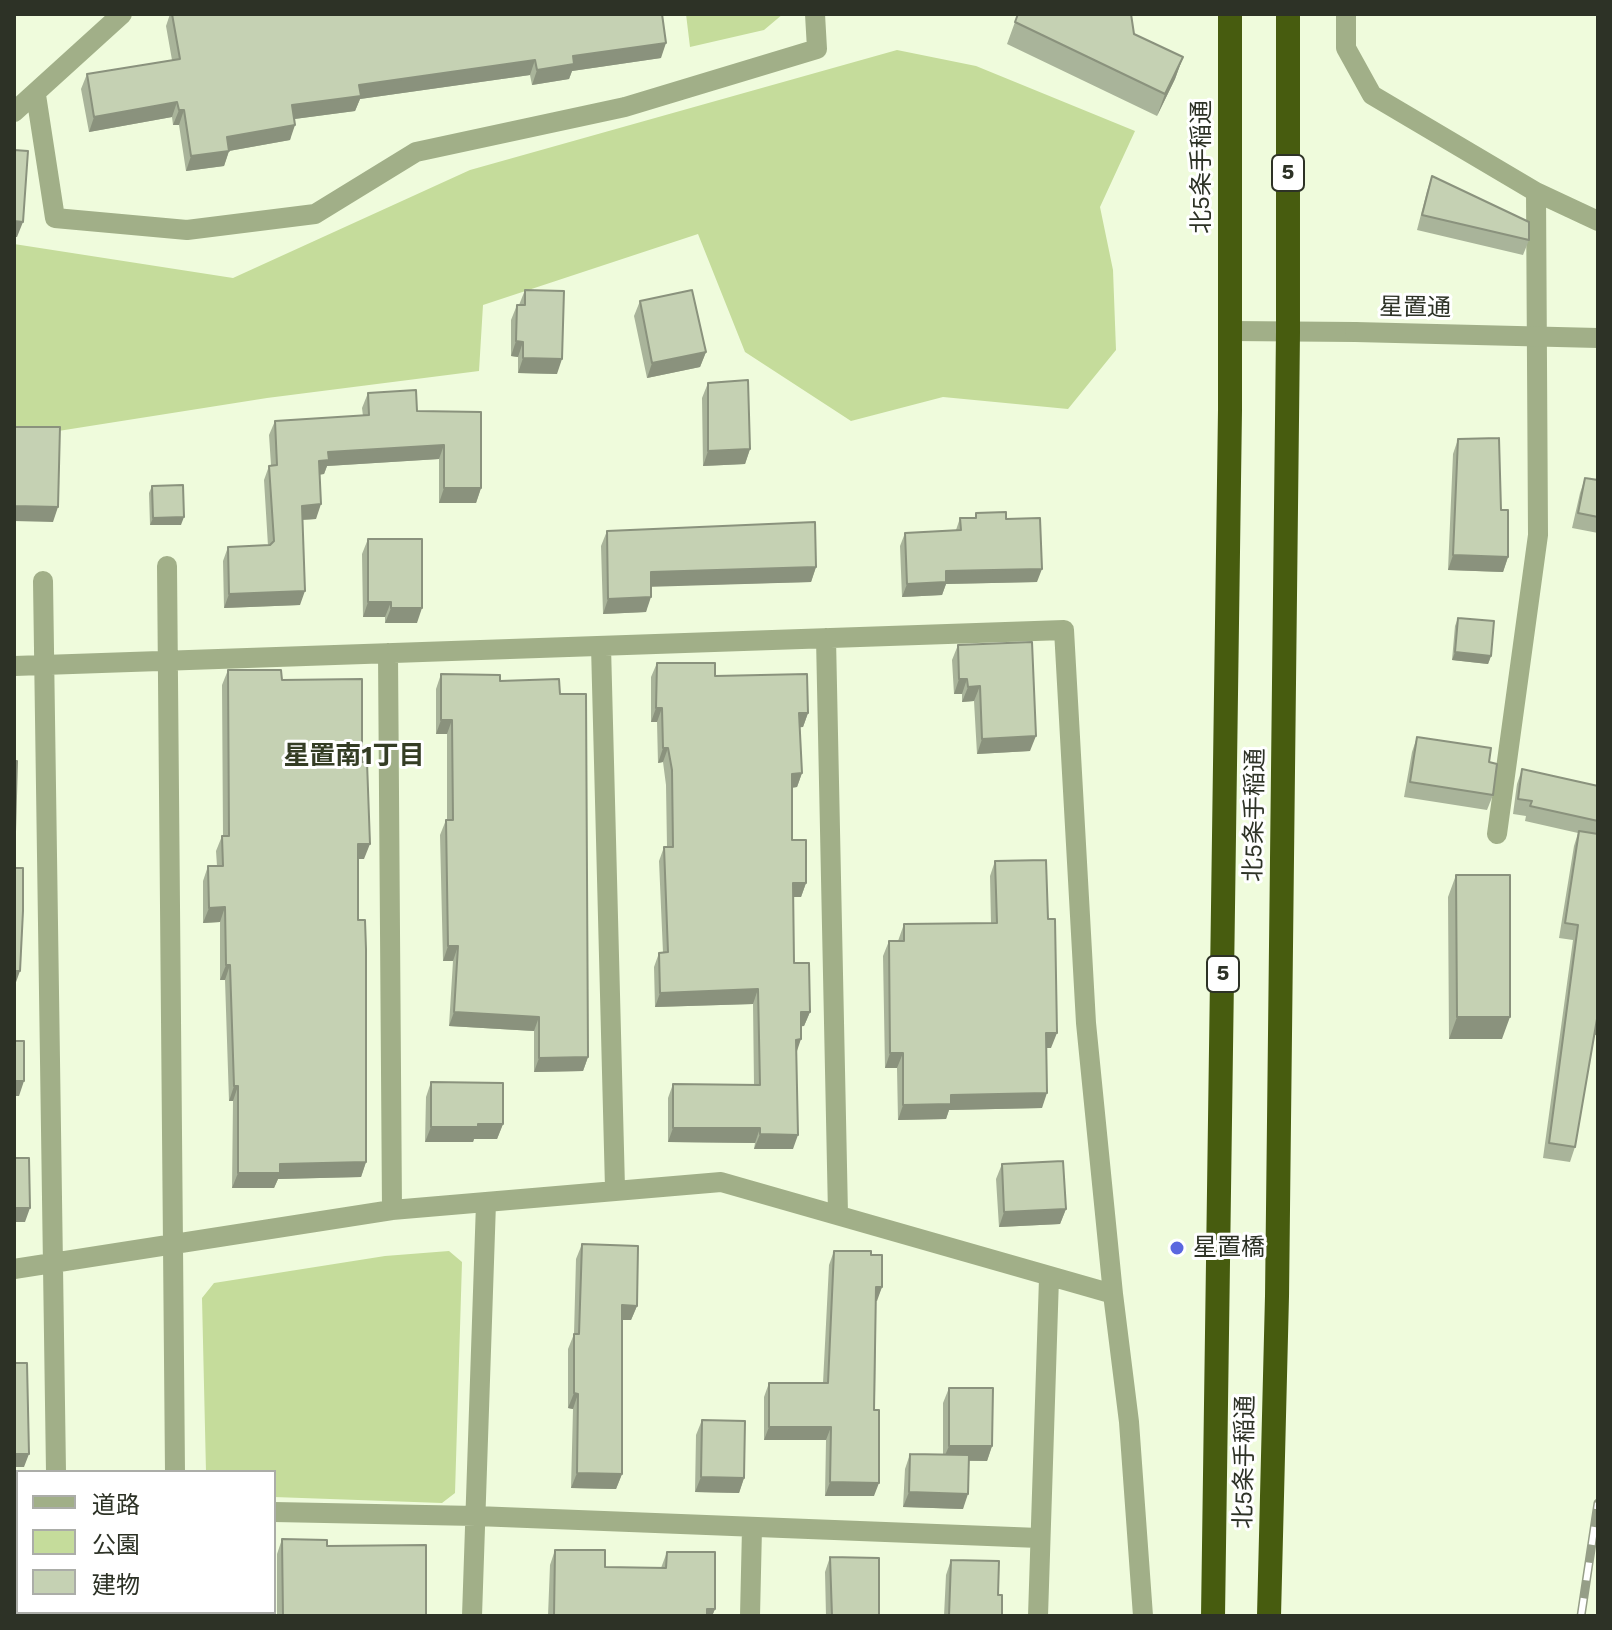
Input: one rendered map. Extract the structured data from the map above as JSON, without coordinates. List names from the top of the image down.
{
  "streets": {
    "highway": ["北5条手稲通", "5"],
    "street": ["星置通"]
  },
  "crossings": [
    ["北5条手稲通", "星置通"]
  ],
  "districts": ["星置南1丁目"],
  "places": ["星置橋"],
  "legend": ["道路", "公園", "建物"]
}
